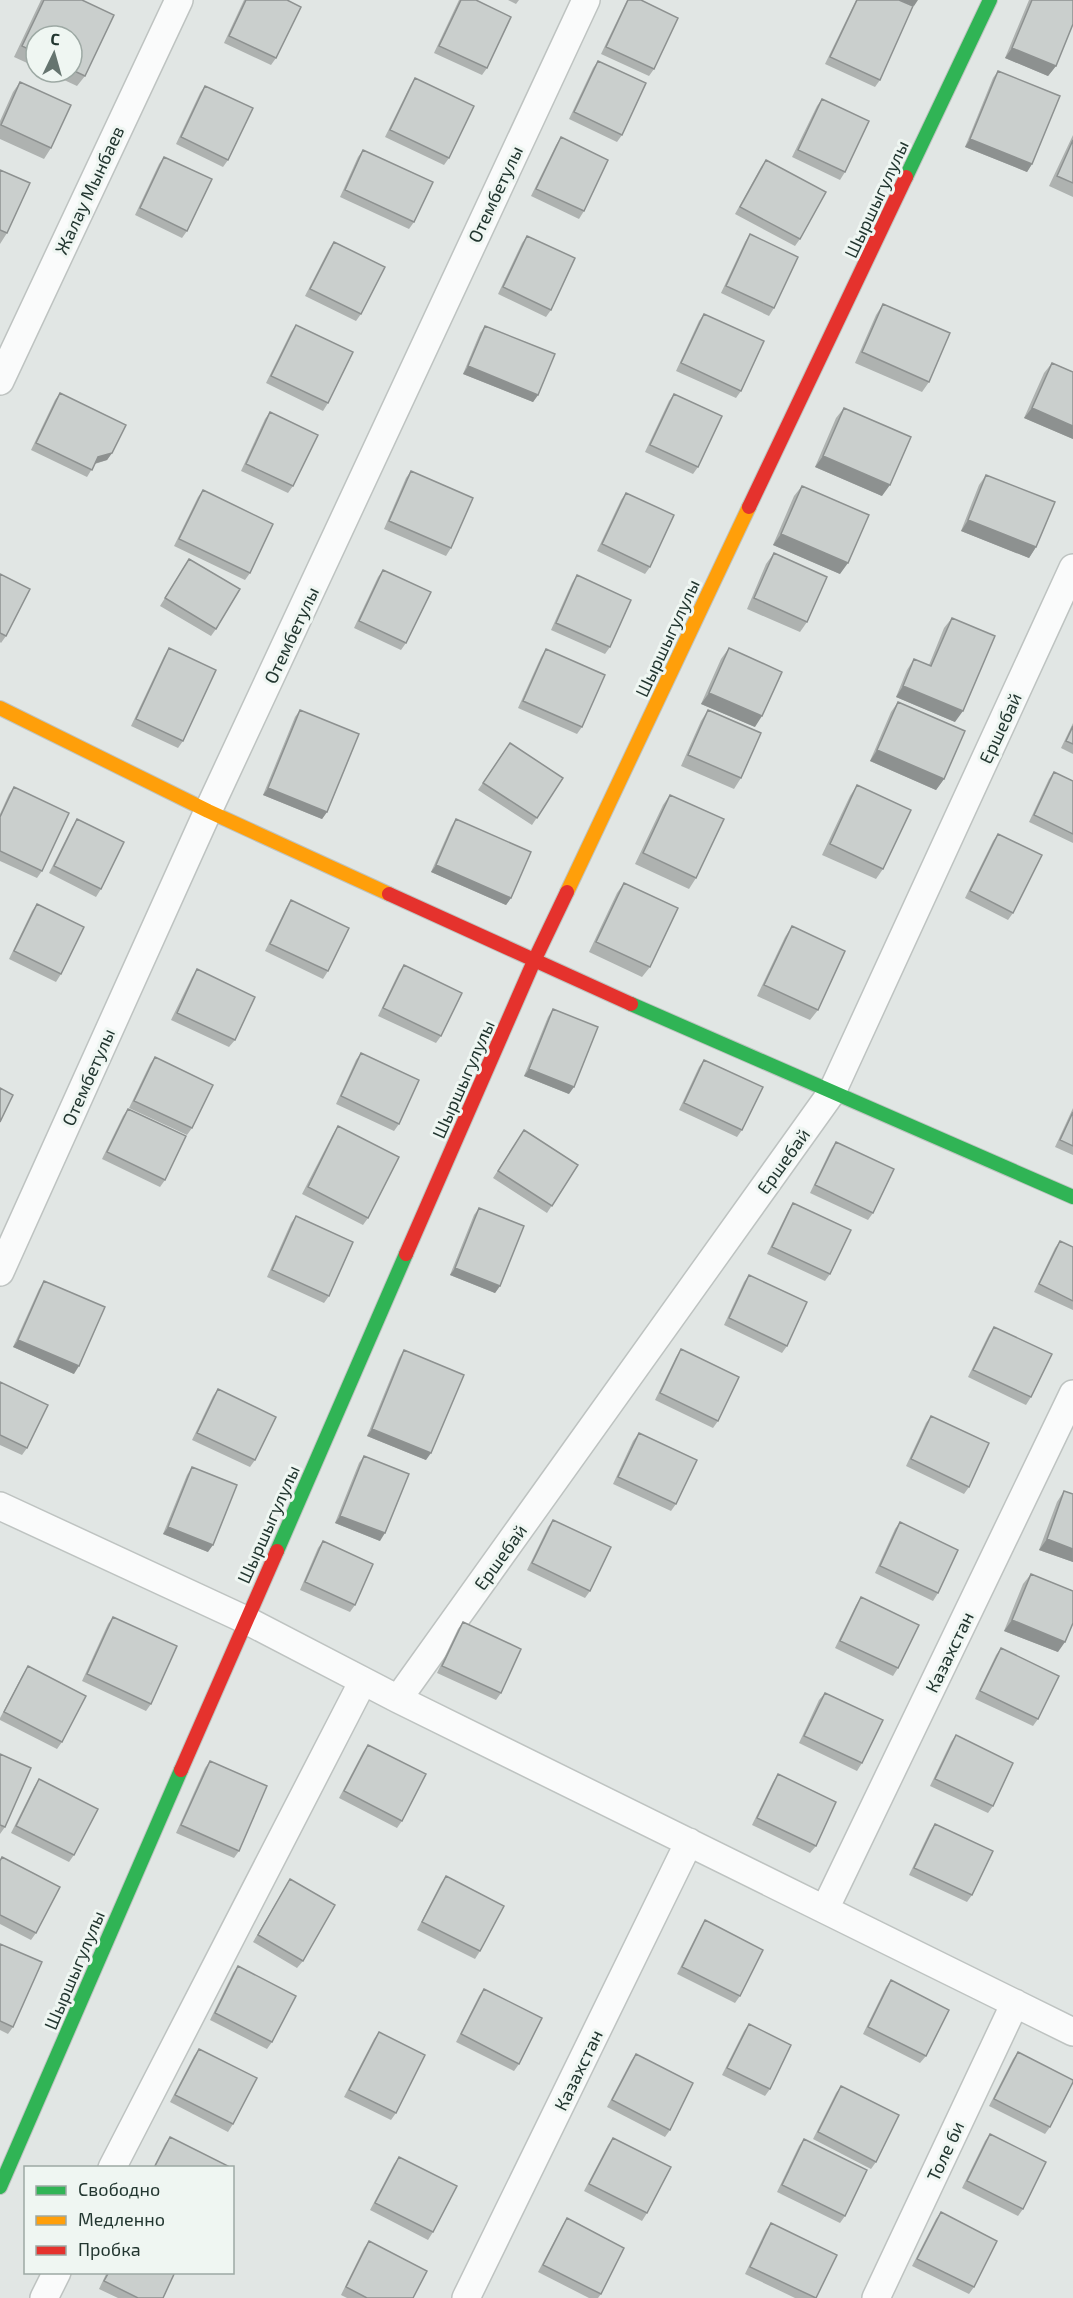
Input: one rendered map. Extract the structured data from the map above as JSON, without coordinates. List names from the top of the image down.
{
  "streets": {
    "street": [
      "Жалау Мынбаев",
      "Отембетулы",
      "Шыршыгулулы",
      "Ершебай",
      "Казахстан",
      "Толе би"
    ]
  },
  "legend": ["Свободно", "Медленно", "Пробка"],
  "north": "top"
}
